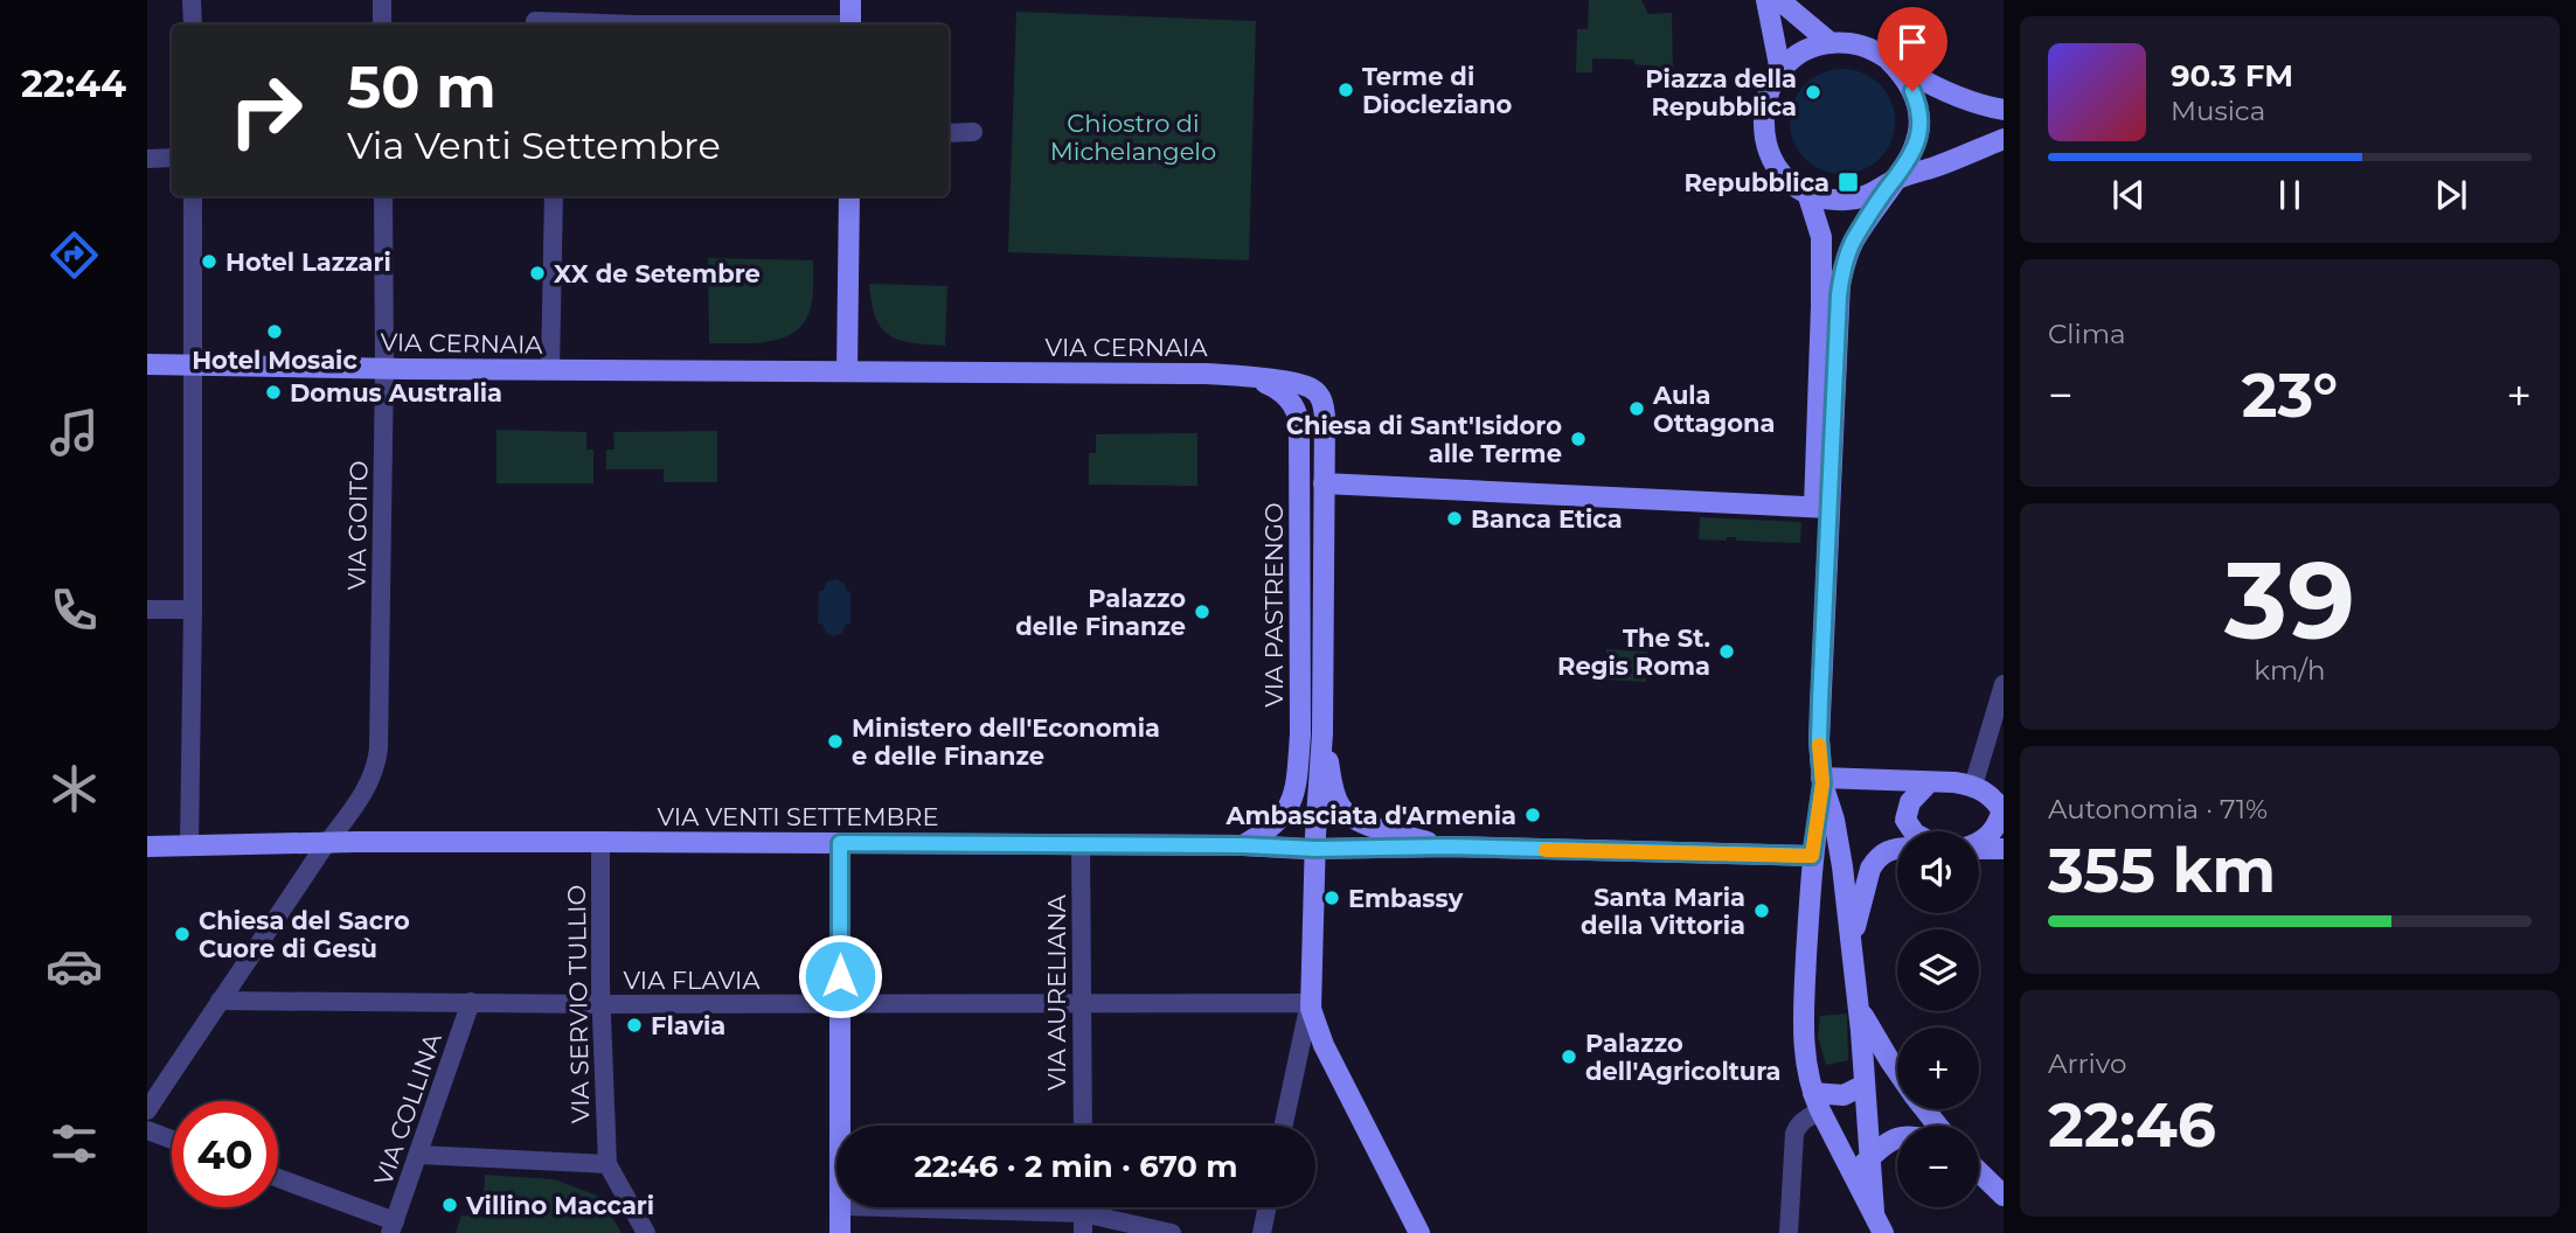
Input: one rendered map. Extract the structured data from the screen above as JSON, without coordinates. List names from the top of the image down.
{
  "streets": {
    "main road": ["VIA CERNAIA", "VIA PASTRENGO", "VIA VENTI SETTEMBRE"],
    "street": [
      "VIA GOITO",
      "VIA FLAVIA",
      "VIA AURELIANA",
      "VIA SERVIO TULLIO",
      "VIA COLLINA"
    ]
  },
  "crossings": [
    ["VIA CERNAIA", "VIA GOITO"],
    ["VIA CERNAIA", "VIA PASTRENGO"],
    ["VIA GOITO", "VIA VENTI SETTEMBRE"],
    ["VIA GOITO", "VIA FLAVIA"],
    ["VIA PASTRENGO", "VIA VENTI SETTEMBRE"],
    ["VIA PASTRENGO", "VIA FLAVIA"],
    ["VIA VENTI SETTEMBRE", "VIA AURELIANA"],
    ["VIA VENTI SETTEMBRE", "VIA SERVIO TULLIO"],
    ["VIA FLAVIA", "VIA AURELIANA"],
    ["VIA FLAVIA", "VIA SERVIO TULLIO"],
    ["VIA FLAVIA", "VIA COLLINA"]
  ],
  "parks": ["Chiostro di Michelangelo"],
  "places": {
    "other": [
      "Terme di Diocleziano",
      "Piazza della Repubblica",
      "Hotel Lazzari",
      "XX de Setembre",
      "Hotel Mosaic",
      "Domus Australia",
      "Aula Ottagona",
      "Chiesa di Sant'Isidoro alle Terme",
      "Banca Etica",
      "Palazzo delle Finanze",
      "The St. Regis Roma",
      "Ministero dell'Economia e delle Finanze",
      "Ambasciata d'Armenia",
      "Embassy",
      "Santa Maria della Vittoria",
      "Chiesa del Sacro Cuore di Gesù",
      "Flavia",
      "Palazzo dell'Agricoltura",
      "Villino Maccari"
    ],
    "transit": ["Repubblica"]
  },
  "page": {
    "tabs": "22:44",
    "turn": ["50 m", "Via Venti Settembre"],
    "song": ["90.3 FM", "Musica"],
    "tile": [
      "Clima",
      ["39", "km/h"],
      ["Autonomia · 71%", "355 km"],
      ["Arrivo", "22:46"]
    ],
    "heat": ["−", "23°", "+"],
    "map_buttons": ["+", "−"],
    "limit": "40",
    "trip": "22:46 · 2 min · 670 m"
  }
}
